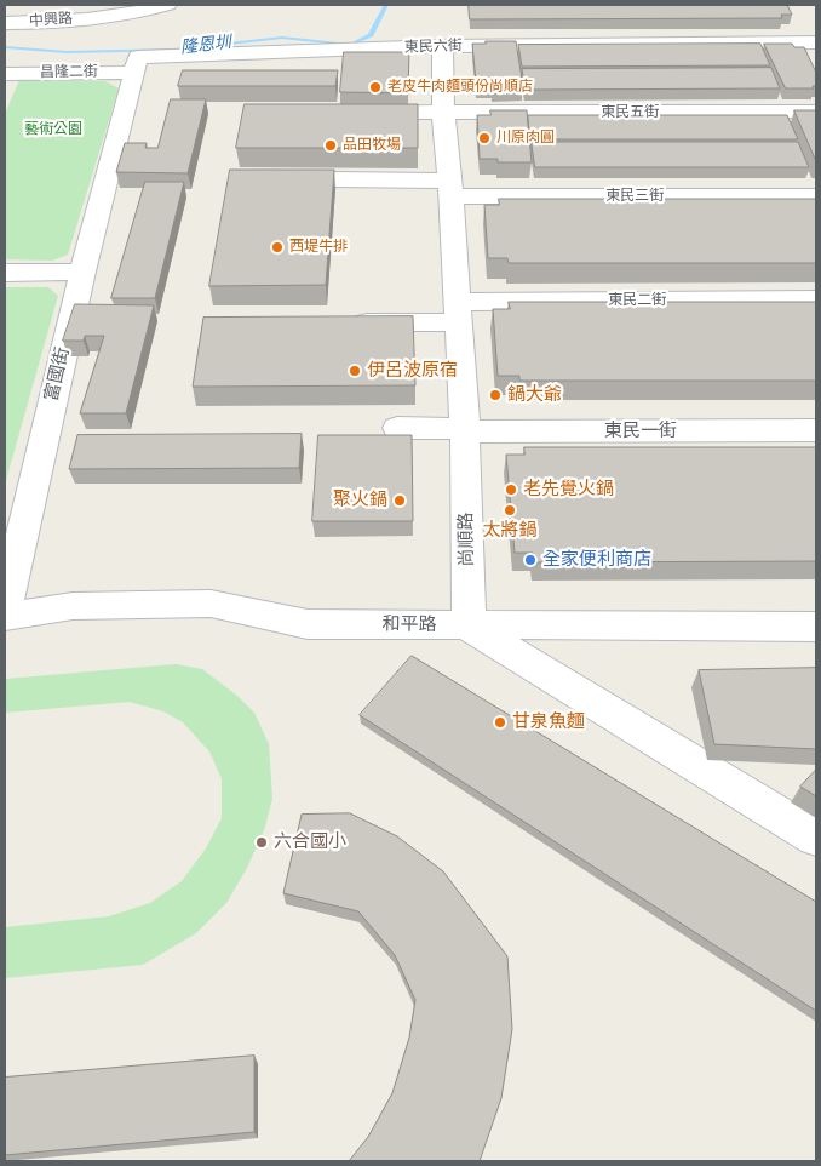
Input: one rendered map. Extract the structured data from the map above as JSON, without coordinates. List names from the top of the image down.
{
  "streets": {
    "street": [
      "中興路",
      "東民六街",
      "昌隆二街",
      "東民五街",
      "東民三街",
      "東民二街",
      "富國街",
      "東民一街",
      "尚順路",
      "和平路"
    ]
  },
  "crossings": [
    ["中興路", "東民六街"],
    ["中興路", "昌隆二街"],
    ["中興路", "富國街"],
    ["東民六街", "昌隆二街"],
    ["東民六街", "富國街"],
    ["東民六街", "尚順路"],
    ["昌隆二街", "富國街"],
    ["東民五街", "尚順路"],
    ["東民三街", "尚順路"],
    ["東民二街", "尚順路"],
    ["東民一街", "尚順路"],
    ["尚順路", "和平路"]
  ],
  "water": ["隆恩圳"],
  "parks": ["藝術公園"],
  "places": [
    "老皮牛肉麵頭份尚順店",
    "川原肉圓",
    "品田牧場",
    "西堤牛排",
    "伊呂波原宿",
    "鍋大爺",
    "老先覺火鍋",
    "聚火鍋",
    "太將鍋",
    "全家便利商店",
    "甘泉魚麵",
    "六合國小"
  ]
}
